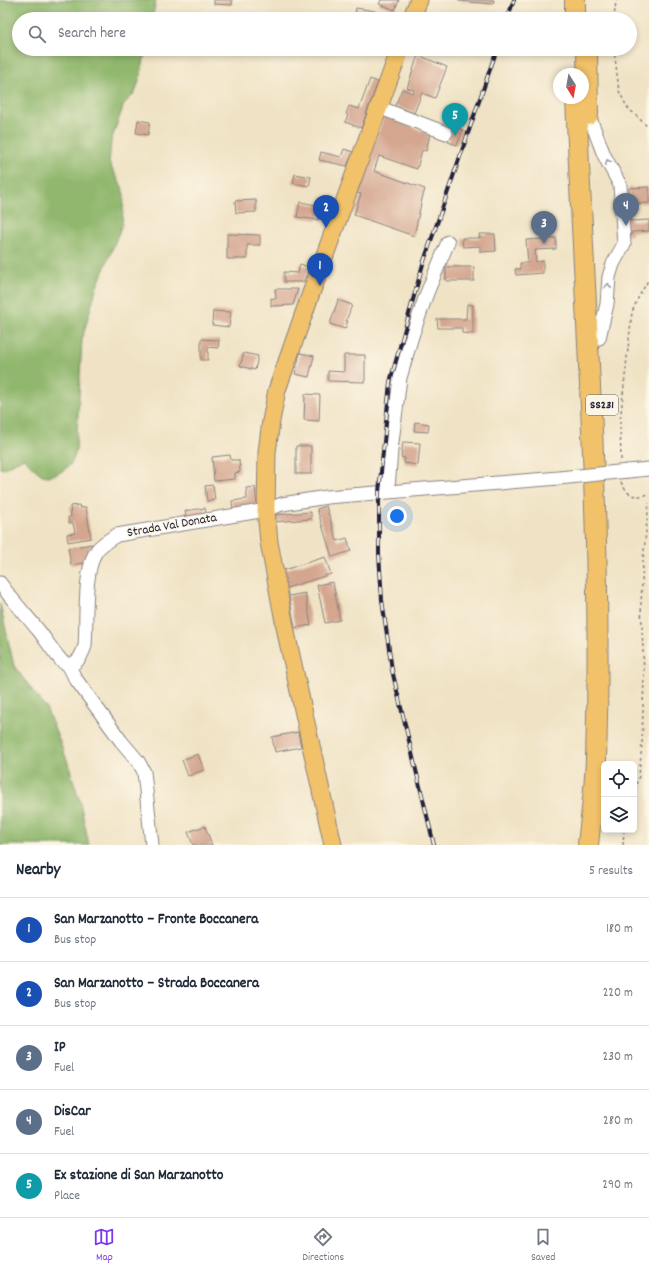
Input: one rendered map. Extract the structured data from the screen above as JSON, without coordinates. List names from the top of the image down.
{
  "streets": {
    "highway": ["SS231"],
    "street": ["Strada Val Donata"]
  },
  "north": "bottom",
  "page": {
    "search": "Search here",
    "pins": [
      "5",
      "4",
      "2",
      "3",
      "1"
    ],
    "heading": ["Nearby", "5 results"],
    "list": [
      {
        "mark": "1",
        "name": "San Marzanotto – Fronte Boccanera",
        "note": "Bus stop",
        "value": "180 m"
      },
      {
        "mark": "2",
        "name": "San Marzanotto – Strada Boccanera",
        "note": "Bus stop",
        "value": "220 m"
      },
      {
        "mark": "3",
        "name": "IP",
        "note": "Fuel",
        "value": "230 m"
      },
      {
        "mark": "4",
        "name": "DisCar",
        "note": "Fuel",
        "value": "280 m"
      },
      {
        "mark": "5",
        "name": "Ex stazione di San Marzanotto",
        "note": "Place",
        "value": "290 m"
      }
    ],
    "nav": ["Map", "Directions", "Saved"]
  }
}
